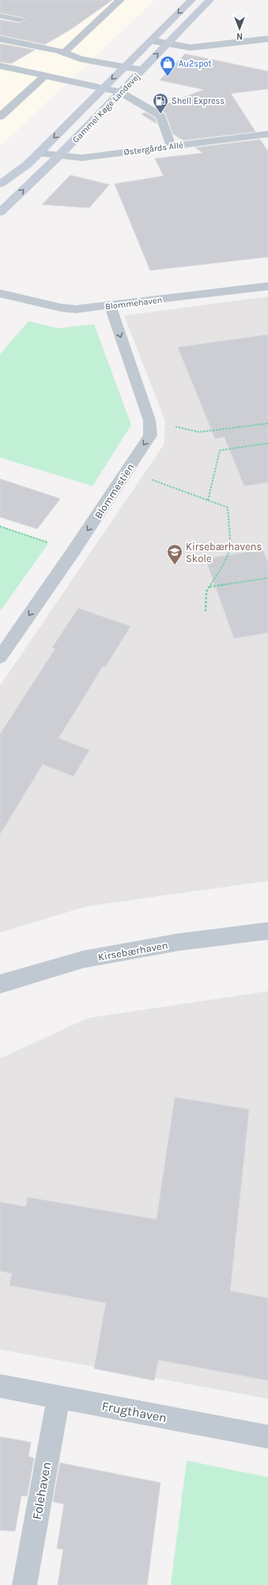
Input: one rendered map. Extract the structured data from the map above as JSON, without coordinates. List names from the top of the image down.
{
  "streets": {
    "main road": ["Gammel Køge Landevej"],
    "street": [
      "Østergårds Allé",
      "Blommehaven",
      "Blommestien",
      "Kirsebærhaven",
      "Frugthaven",
      "Folehaven"
    ]
  },
  "crossings": [
    ["Gammel Køge Landevej", "Østergårds Allé"],
    ["Blommehaven", "Blommestien"],
    ["Frugthaven", "Folehaven"]
  ],
  "one_way": ["Blommestien"],
  "places": {
    "shop": ["Au2spot"],
    "fuel station": ["Shell Express"],
    "school or university": ["Kirsebærhavens Skole"]
  },
  "north": "bottom"
}
